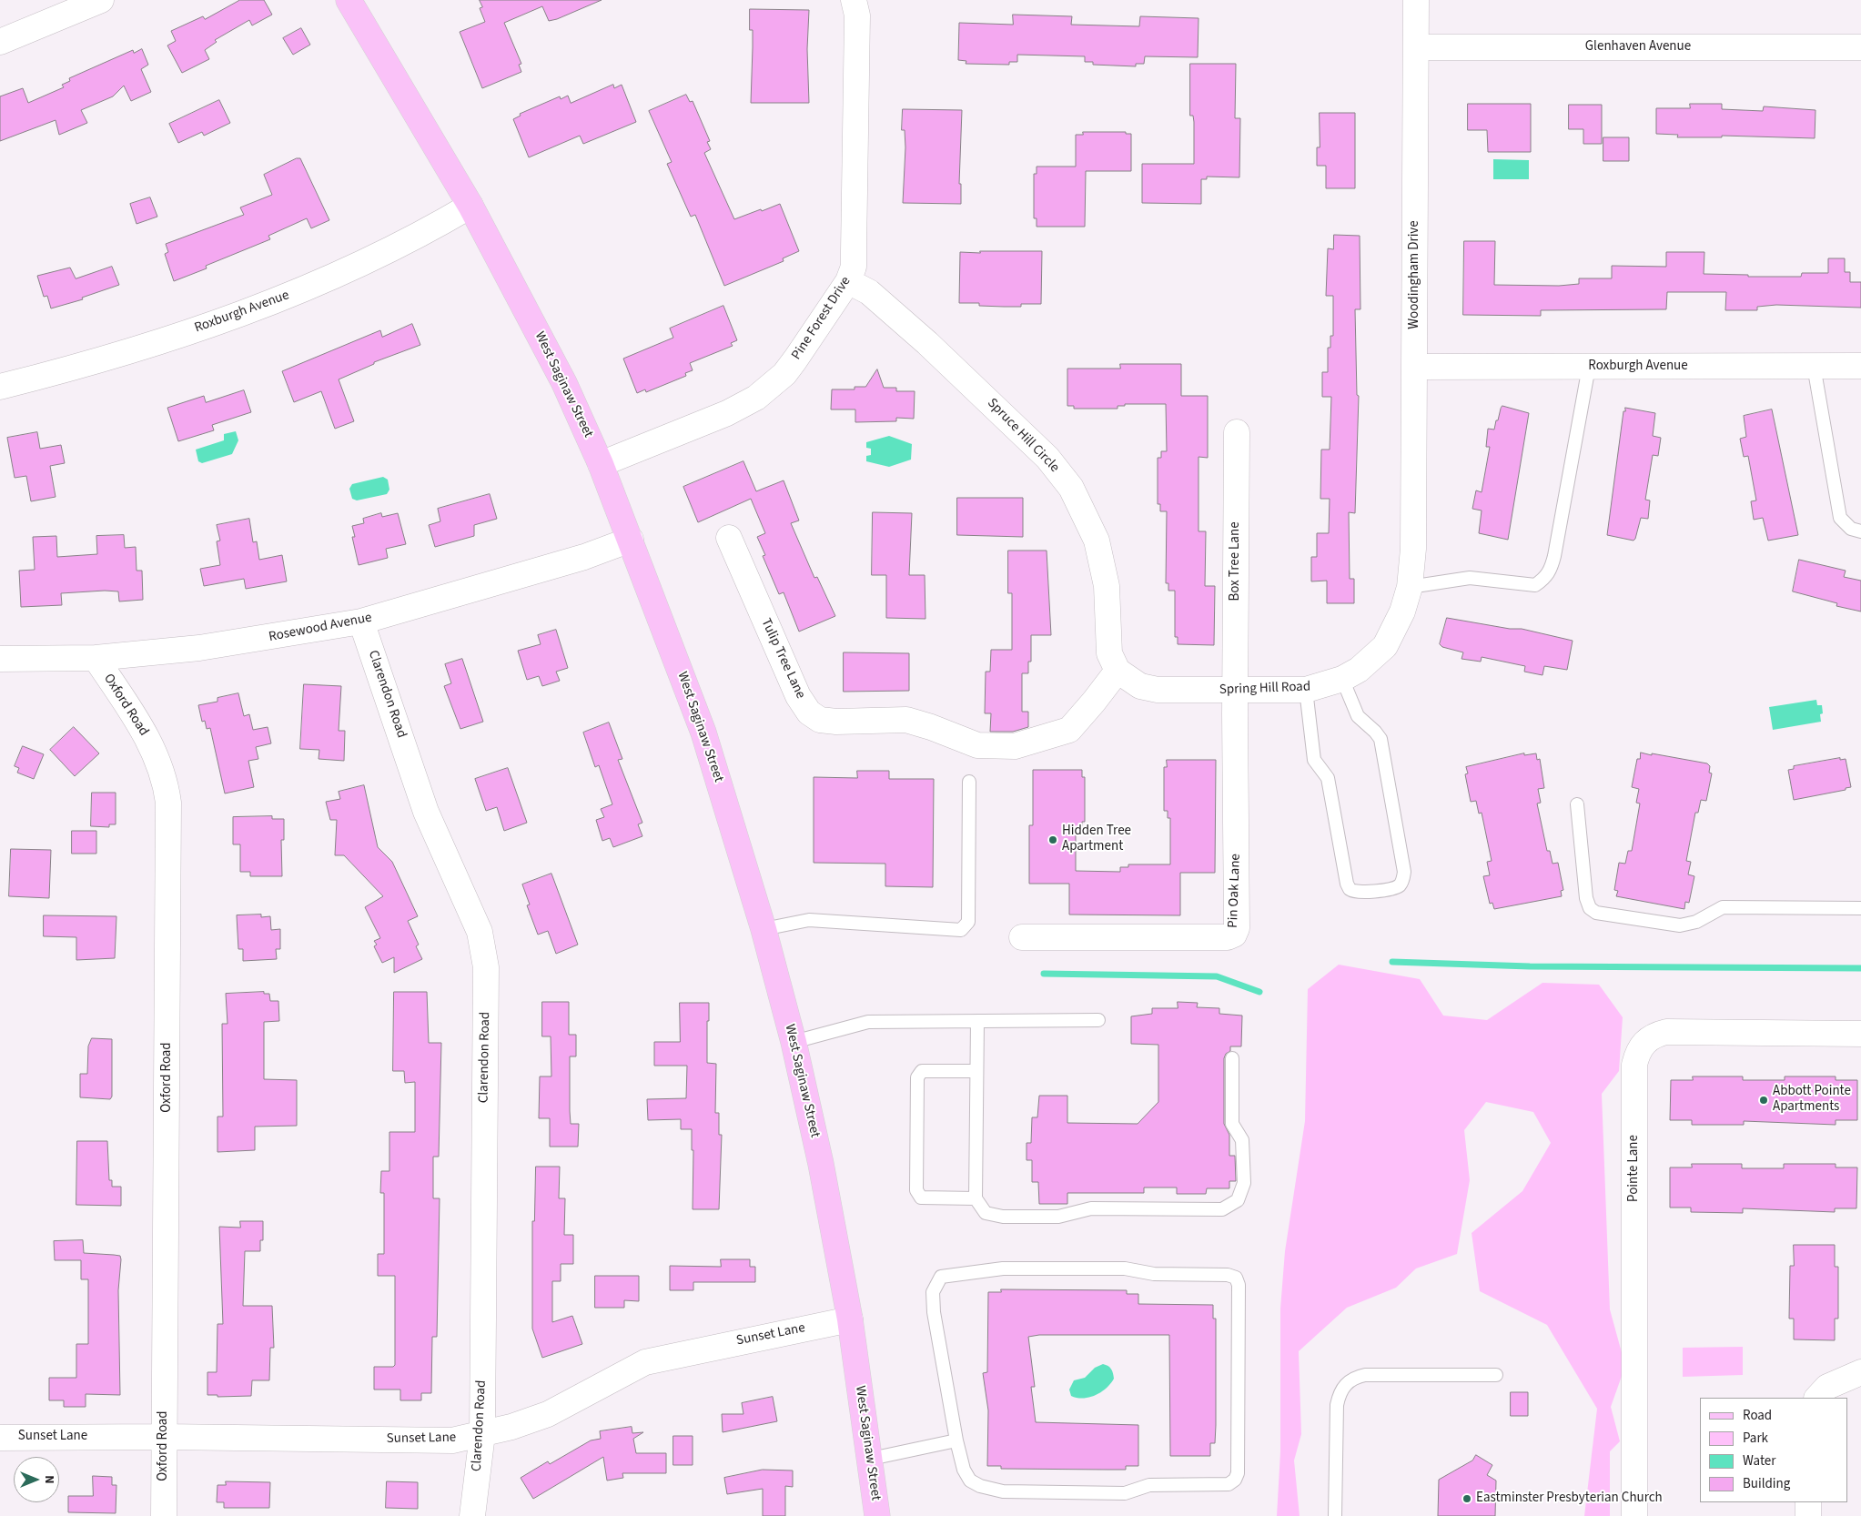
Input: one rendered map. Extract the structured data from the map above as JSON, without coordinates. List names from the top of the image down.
{
  "streets": {
    "main road": ["West Saginaw Street"],
    "street": [
      "Glenhaven Avenue",
      "Woodingham Drive",
      "Roxburgh Avenue",
      "Pine Forest Drive",
      "Spruce Hill Circle",
      "Box Tree Lane",
      "Rosewood Avenue",
      "Tulip Tree Lane",
      "Spring Hill Road",
      "Clarendon Road",
      "Oxford Road",
      "Pin Oak Lane",
      "Pointe Lane",
      "Sunset Lane"
    ]
  },
  "crossings": [
    ["Glenhaven Avenue", "Woodingham Drive"],
    ["Woodingham Drive", "Roxburgh Avenue"],
    ["Woodingham Drive", "Spring Hill Road"],
    ["Roxburgh Avenue", "West Saginaw Street"],
    ["Pine Forest Drive", "West Saginaw Street"],
    ["Pine Forest Drive", "Spruce Hill Circle"],
    ["West Saginaw Street", "Rosewood Avenue"],
    ["West Saginaw Street", "Sunset Lane"],
    ["Spruce Hill Circle", "Tulip Tree Lane"],
    ["Spruce Hill Circle", "Spring Hill Road"],
    ["Box Tree Lane", "Spring Hill Road"],
    ["Box Tree Lane", "Pin Oak Lane"],
    ["Rosewood Avenue", "Clarendon Road"],
    ["Rosewood Avenue", "Oxford Road"],
    ["Tulip Tree Lane", "Spring Hill Road"],
    ["Spring Hill Road", "Pin Oak Lane"],
    ["Clarendon Road", "Sunset Lane"],
    ["Oxford Road", "Sunset Lane"]
  ],
  "places": ["Hidden Tree Apartment", "Abbott Pointe Apartments", "Eastminster Presbyterian Church"],
  "legend": [
    "Road",
    "Park",
    "Water",
    "Building"
  ],
  "north": "right"
}
